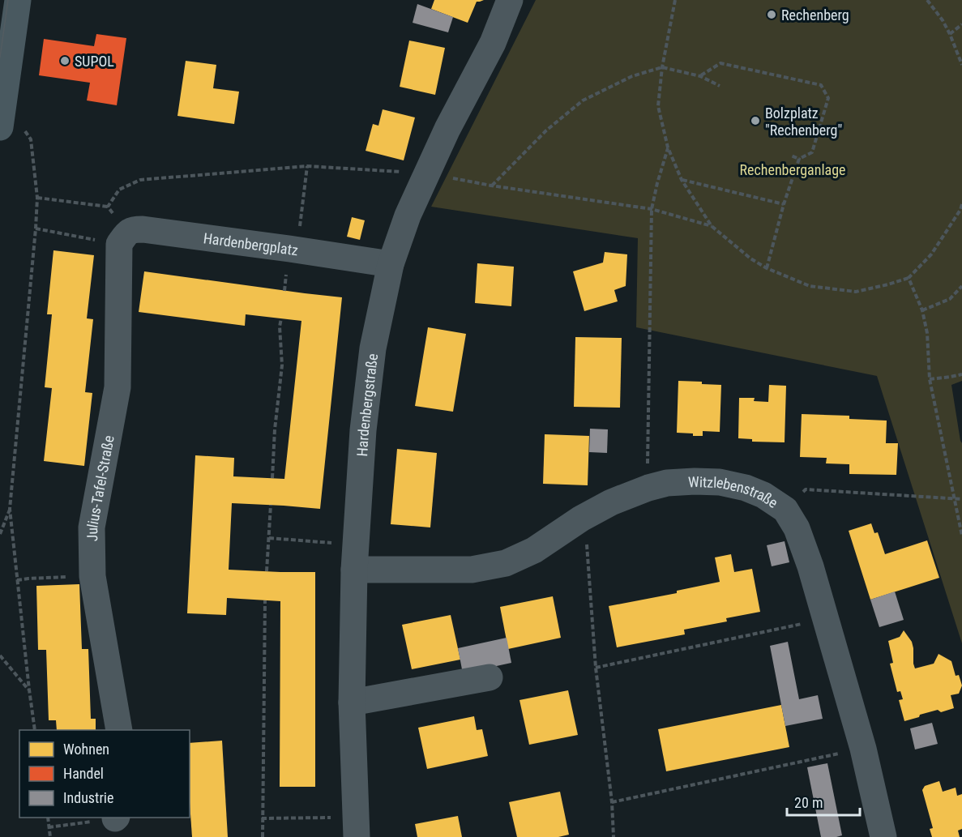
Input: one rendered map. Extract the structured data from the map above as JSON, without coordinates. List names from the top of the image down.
{
  "streets": {
    "street": [
      "Hardenbergplatz",
      "Hardenbergstraße",
      "Julius-Tafel-Straße",
      "Witzlebenstraße"
    ]
  },
  "crossings": [
    ["Hardenbergplatz", "Hardenbergstraße"],
    ["Hardenbergplatz", "Julius-Tafel-Straße"],
    ["Hardenbergstraße", "Witzlebenstraße"]
  ],
  "parks": ["Rechenberganlage"],
  "places": ["Rechenberg", "SUPOL", "Bolzplatz \"Rechenberg\""],
  "legend": ["Wohnen", "Handel", "Industrie"],
  "scale_bar": "20 m"
}
